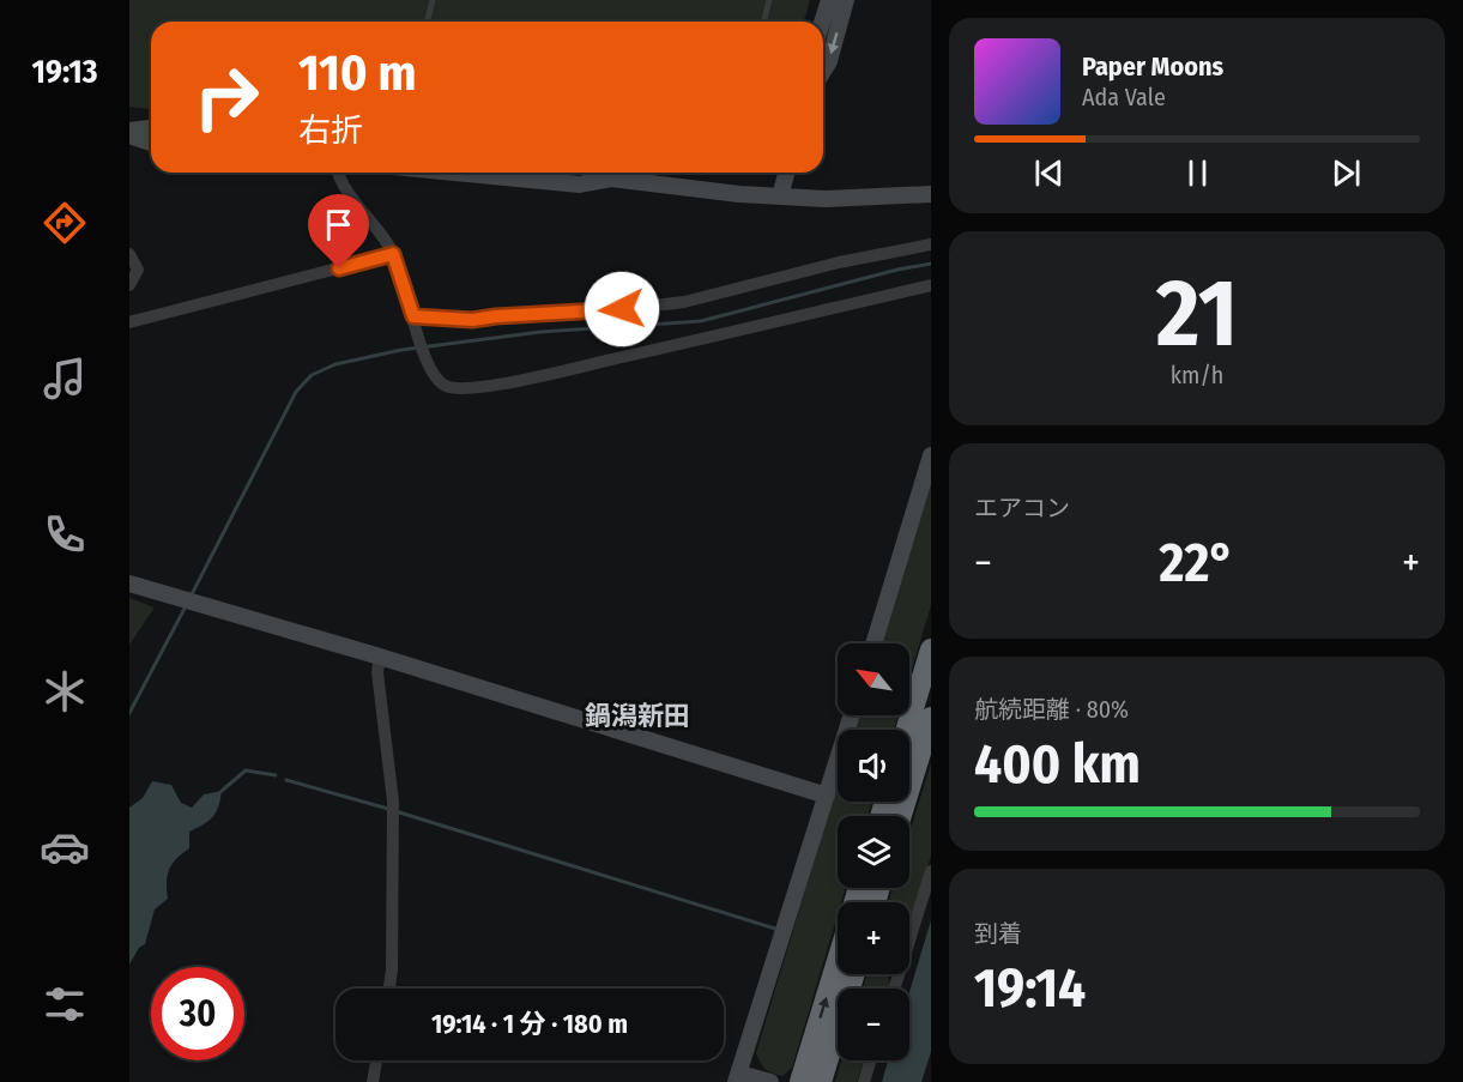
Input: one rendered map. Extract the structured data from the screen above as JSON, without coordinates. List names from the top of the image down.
{
  "districts": ["鍋潟新田"],
  "north": "top left",
  "page": {
    "tabs": "19:13",
    "turn": ["110 m", "右折"],
    "song": ["Paper Moons", "Ada Vale"],
    "tile": [
      ["21", "km/h"],
      "エアコン",
      ["航続距離 · 80%", "400 km"],
      ["到着", "19:14"]
    ],
    "heat": ["−", "22°", "+"],
    "map_buttons": ["+", "−"],
    "limit": "30",
    "trip": "19:14 · 1 分 · 180 m"
  }
}
